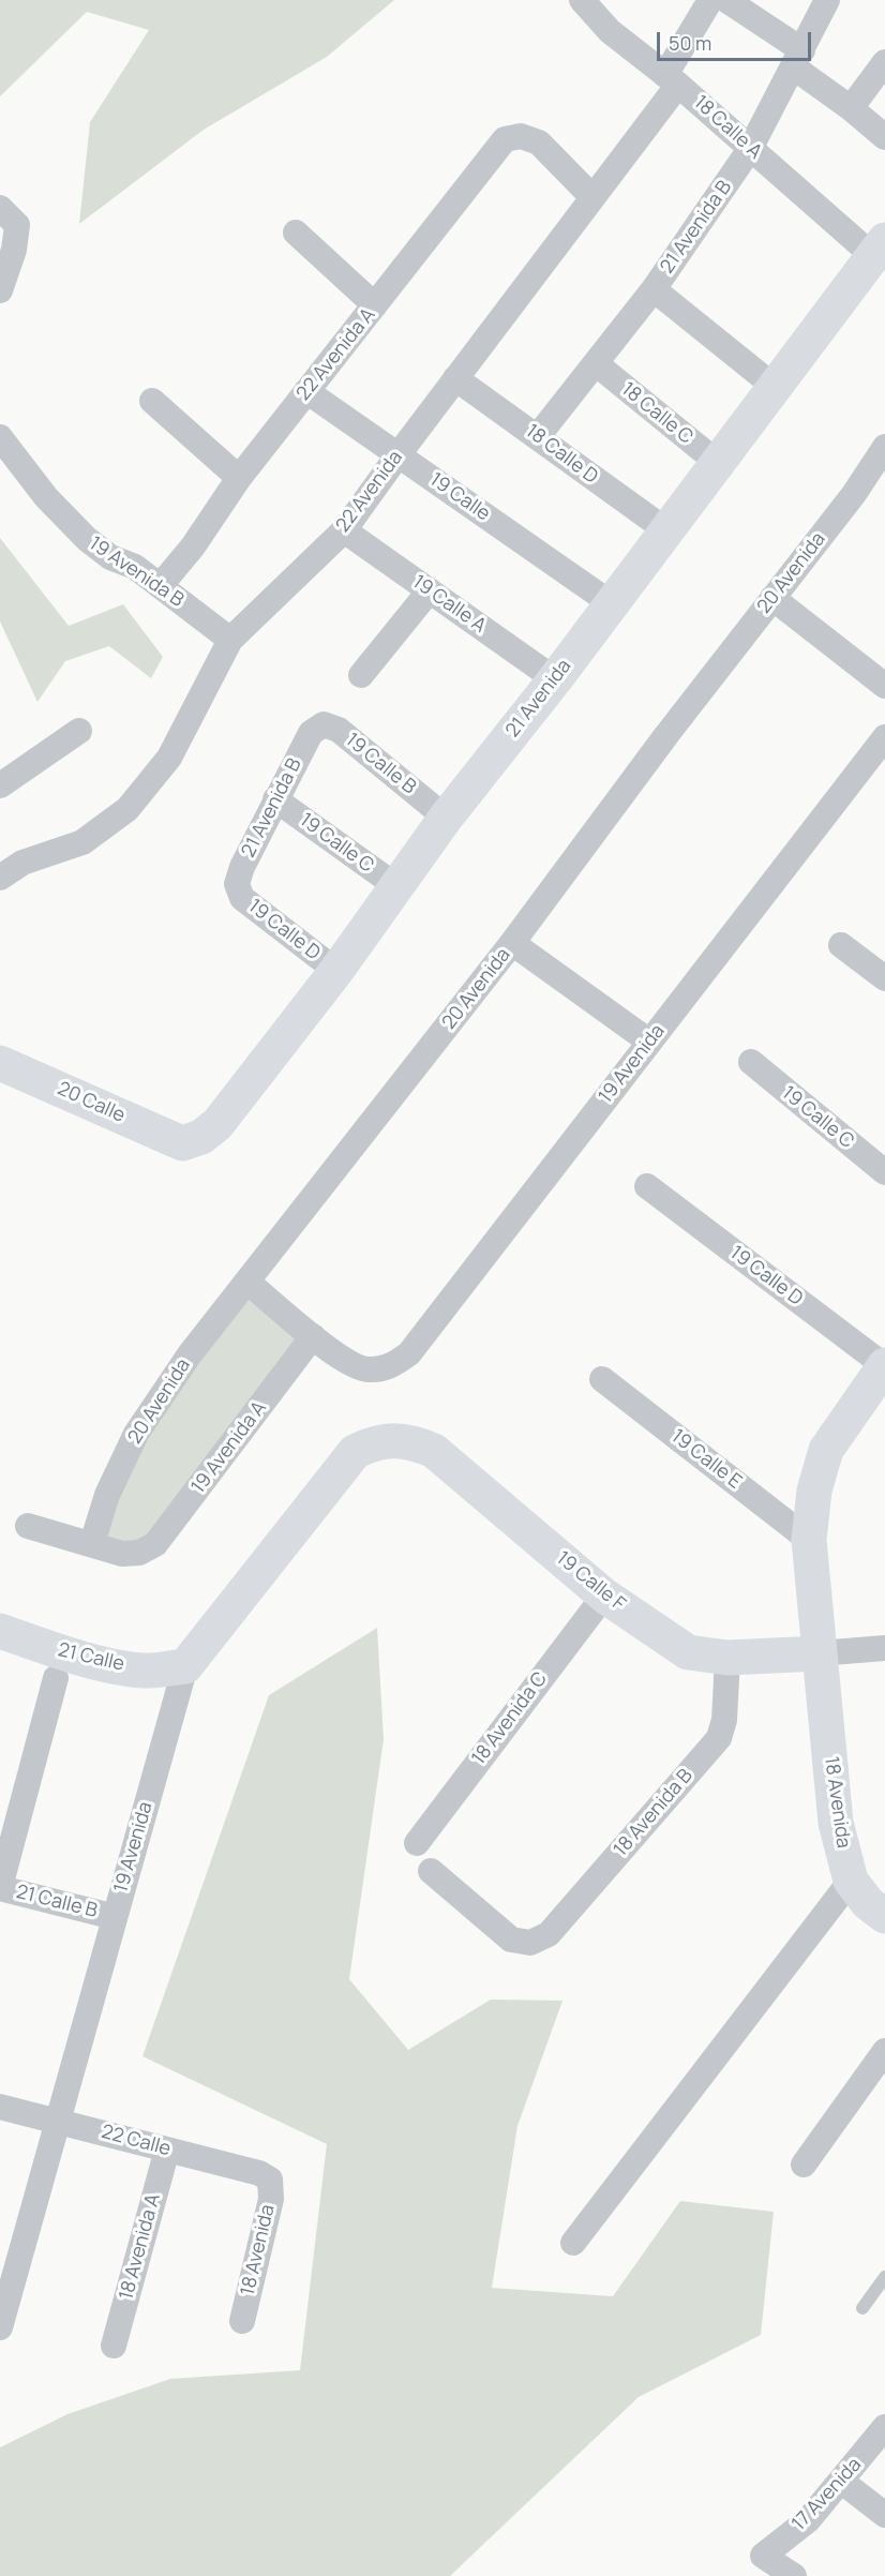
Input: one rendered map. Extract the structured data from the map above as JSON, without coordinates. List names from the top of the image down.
{
  "streets": {
    "street": [
      "18 Calle A",
      "21 Avenida B",
      "22 Avenida A",
      "18 Calle C",
      "18 Calle D",
      "22 Avenida",
      "19 Calle",
      "19 Avenida B",
      "20 Avenida",
      "19 Calle A",
      "21 Avenida",
      "19 Calle B",
      "19 Calle C",
      "19 Calle D",
      "19 Avenida",
      "20 Calle",
      "19 Avenida A",
      "19 Calle E",
      "19 Calle F",
      "21 Calle",
      "18 Avenida C",
      "18 Avenida",
      "18 Avenida B",
      "21 Calle B",
      "22 Calle",
      "18 Avenida A",
      "17 Avenida"
    ]
  },
  "crossings": [
    ["18 Calle A", "21 Avenida B"],
    ["18 Calle A", "22 Avenida"],
    ["18 Calle A", "21 Avenida"],
    ["21 Avenida B", "18 Calle C"],
    ["21 Avenida B", "18 Calle D"],
    ["21 Avenida B", "19 Calle B"],
    ["21 Avenida B", "19 Calle C"],
    ["21 Avenida B", "19 Calle D"],
    ["22 Avenida A", "22 Avenida"],
    ["22 Avenida A", "19 Calle"],
    ["22 Avenida A", "19 Avenida B"],
    ["18 Calle C", "21 Avenida"],
    ["18 Calle D", "22 Avenida"],
    ["18 Calle D", "21 Avenida"],
    ["22 Avenida", "19 Calle"],
    ["22 Avenida", "19 Avenida B"],
    ["22 Avenida", "19 Calle A"],
    ["19 Calle", "21 Avenida"],
    ["20 Avenida", "19 Avenida A"],
    ["19 Calle A", "21 Avenida"],
    ["21 Avenida", "19 Calle B"],
    ["21 Avenida", "19 Calle C"],
    ["21 Avenida", "19 Calle D"],
    ["21 Avenida", "20 Calle"],
    ["19 Calle D", "18 Avenida"],
    ["19 Avenida", "19 Avenida A"],
    ["19 Avenida", "19 Calle F"],
    ["19 Avenida", "21 Calle"],
    ["19 Avenida", "21 Calle B"],
    ["19 Avenida", "22 Calle"],
    ["19 Calle E", "18 Avenida"],
    ["19 Calle F", "18 Avenida C"],
    ["19 Calle F", "18 Avenida"],
    ["19 Calle F", "18 Avenida B"],
    ["18 Avenida", "22 Calle"],
    ["22 Calle", "18 Avenida A"]
  ],
  "scale_bar": "50 m"
}
